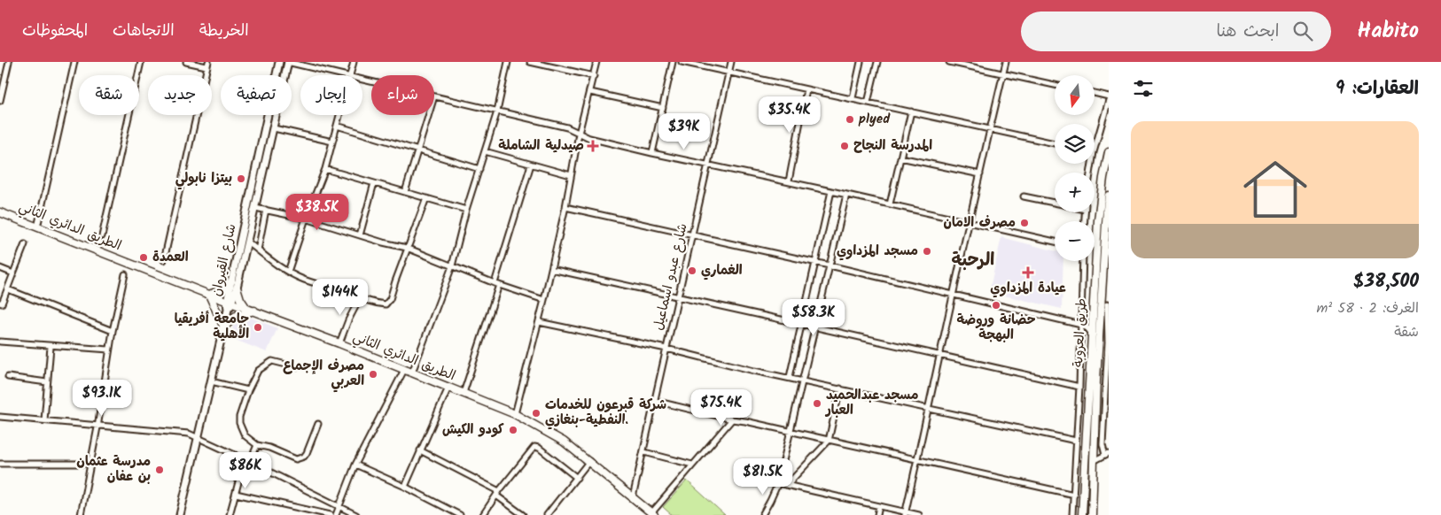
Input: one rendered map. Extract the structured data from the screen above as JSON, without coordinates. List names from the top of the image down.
{
  "streets": {
    "main road": ["الطريق الدائري الثاني", "شارع القيروان", "طريق العروبة"],
    "street": ["شارع عبدو اسماعيل"]
  },
  "crossings": [
    ["الطريق الدائري الثاني", "شارع القيروان"],
    ["الطريق الدائري الثاني", "شارع عبدو اسماعيل"]
  ],
  "districts": ["الرحبة"],
  "places": {
    "other": [
      "plyed",
      "المدرسة النجاح",
      "بيتزا نابولي",
      "مصرف الامان",
      "مسجد المزداوي",
      "العمدة",
      "الغماري",
      "حضانة وروضة البهجة",
      "جامعة أفريقيا الأهلية",
      "مصرف الإجماع العربي",
      "مسجد عبدالحميد العبار",
      "شركة قبرعون للخدمات النفطية-بنغازي.",
      "كودو الكيش",
      "مدرسة عثمان بن عفان"
    ],
    "health": ["صيدلية الشاملة", "عيادة المزداوي"]
  },
  "north": "bottom",
  "page": {
    "header": "Habito",
    "search": "ابحث هنا",
    "nav": ["الخريطة", "الاتجاهات", "المحفوظات"],
    "heading": "العقارات: 9",
    "map_buttons": ["+", "−"],
    "chip": [
      "شراء",
      "إيجار",
      "تصفية",
      "جديد",
      "شقة"
    ],
    "price": [
      "$35.4K",
      "$39K",
      "$38.5K",
      "$144K",
      "$58.3K",
      "$93.1K",
      "$75.4K",
      "$86K",
      "$81.5K"
    ],
    "list": [
      {
        "name": "$38,500",
        "note": "الغرف: 2 · 58 m² · شقة"
      }
    ]
  }
}
